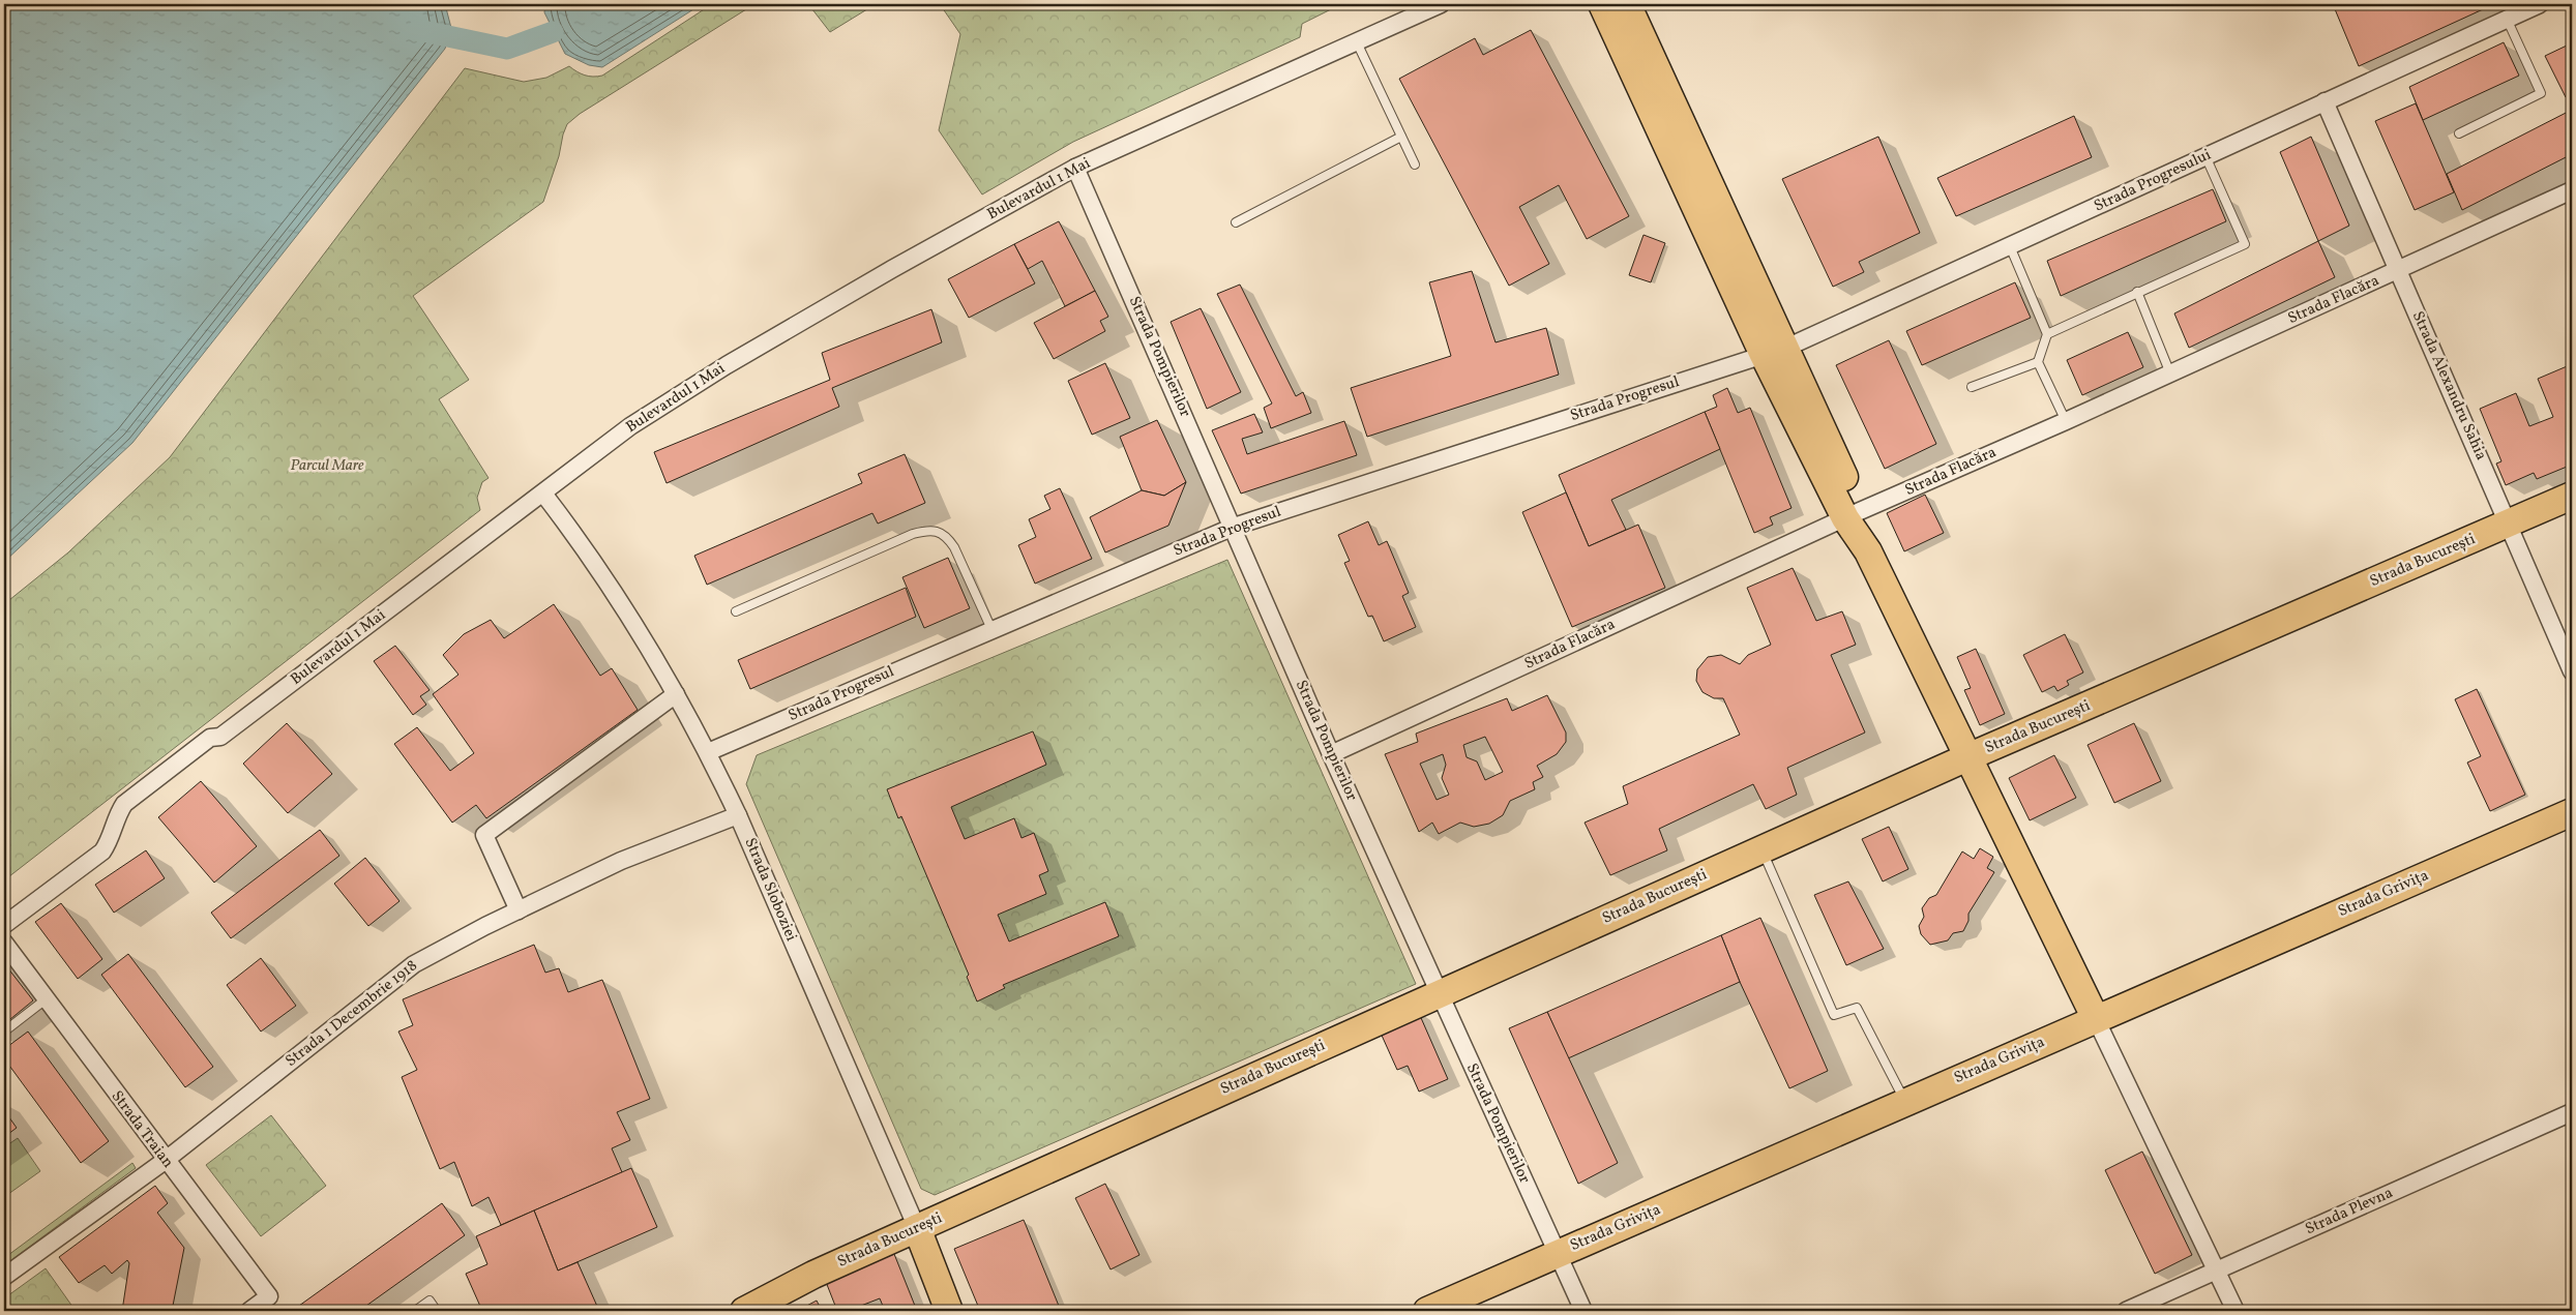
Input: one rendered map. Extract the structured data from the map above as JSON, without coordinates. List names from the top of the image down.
{
  "streets": {
    "main road": ["Strada București", "Strada Sloboziei", "Strada Grivița"],
    "street": [
      "Strada Progresului",
      "Bulevardul 1 Mai",
      "Strada Flacăra",
      "Strada Pompierilor",
      "Strada Alexandru Sahia",
      "Strada Progresul",
      "Strada 1 Decembrie 1918",
      "Strada Traian",
      "Strada Plevna"
    ]
  },
  "crossings": [
    ["Strada Progresului", "Strada Alexandru Sahia"],
    ["Strada Progresului", "Strada Progresul"],
    ["Bulevardul 1 Mai", "Strada Pompierilor"],
    ["Bulevardul 1 Mai", "Strada Sloboziei"],
    ["Strada Flacăra", "Strada Pompierilor"],
    ["Strada Flacăra", "Strada Alexandru Sahia"],
    ["Strada Pompierilor", "Strada Progresul"],
    ["Strada Pompierilor", "Strada București"],
    ["Strada Pompierilor", "Strada Grivița"],
    ["Strada Alexandru Sahia", "Strada București"],
    ["Strada Progresul", "Strada Sloboziei"],
    ["Strada București", "Strada Sloboziei"],
    ["Strada Sloboziei", "Strada 1 Decembrie 1918"],
    ["Strada 1 Decembrie 1918", "Strada Traian"]
  ],
  "parks": ["Parcul Mare"]
}
